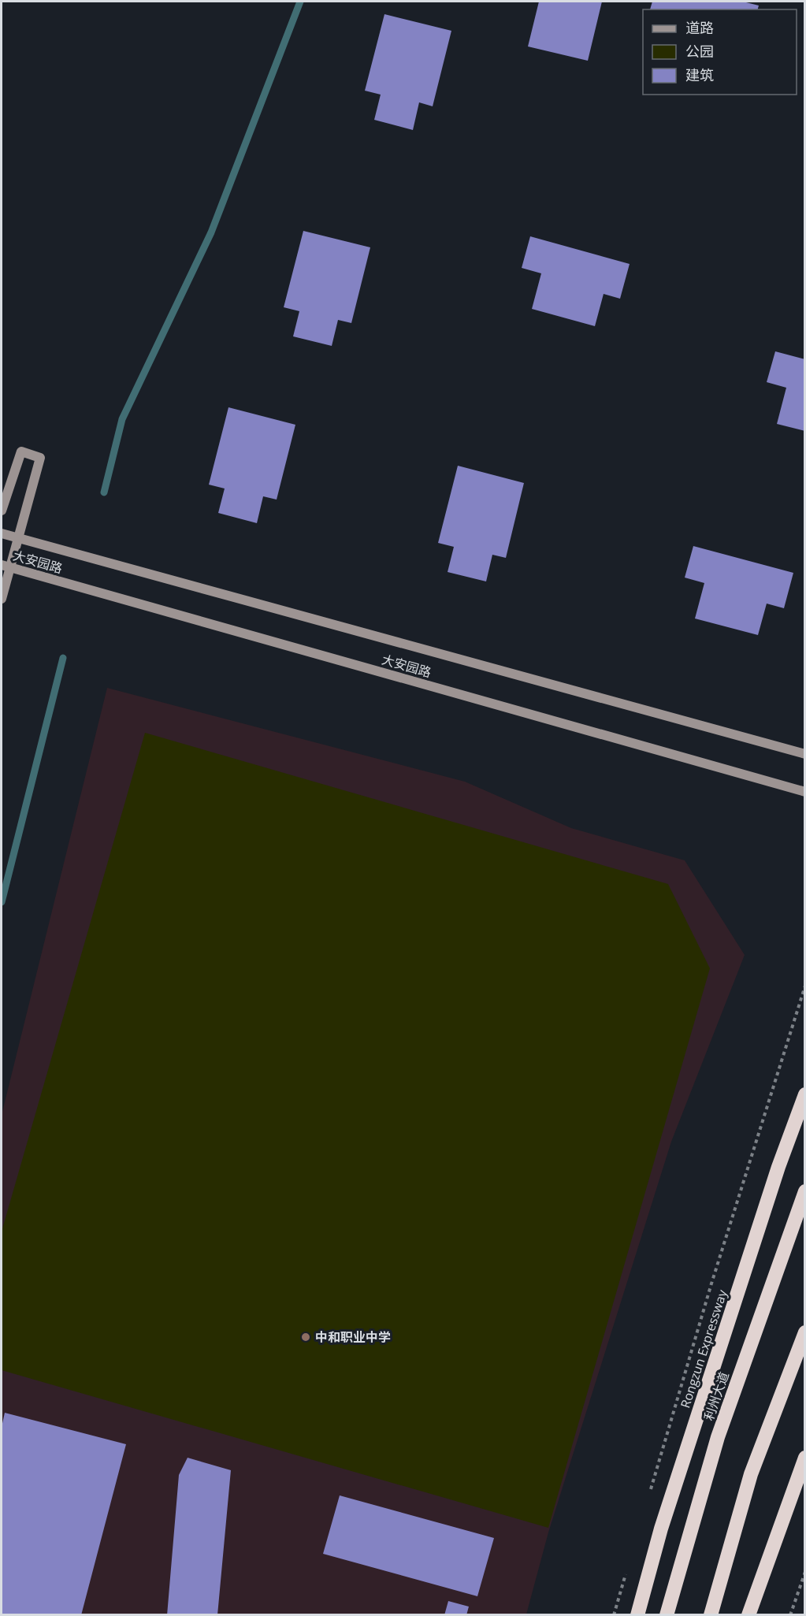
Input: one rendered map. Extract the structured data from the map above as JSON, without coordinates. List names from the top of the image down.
{
  "streets": {
    "highway": ["Rongzun Expressway", "利州大道"],
    "street": ["大安园路"]
  },
  "places": ["中和职业中学"],
  "legend": ["道路", "公园", "建筑"]
}
